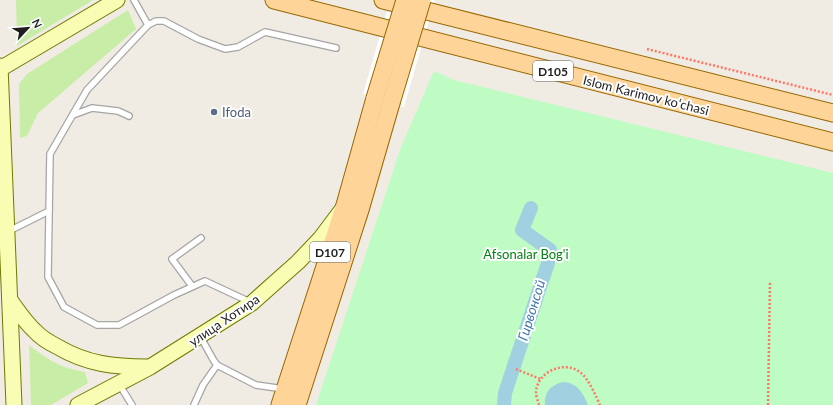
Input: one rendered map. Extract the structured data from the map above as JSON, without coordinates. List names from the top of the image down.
{
  "streets": {
    "main road": [
      "D105",
      "Islom Karimov koʻchasi",
      "D107",
      "улица Хотира"
    ]
  },
  "crossings": [
    ["D107", "улица Хотира"]
  ],
  "water": ["Гирвонсой"],
  "parks": ["Afsonalar Bog'i"],
  "places": ["Ifoda"],
  "north": "top right"
}
